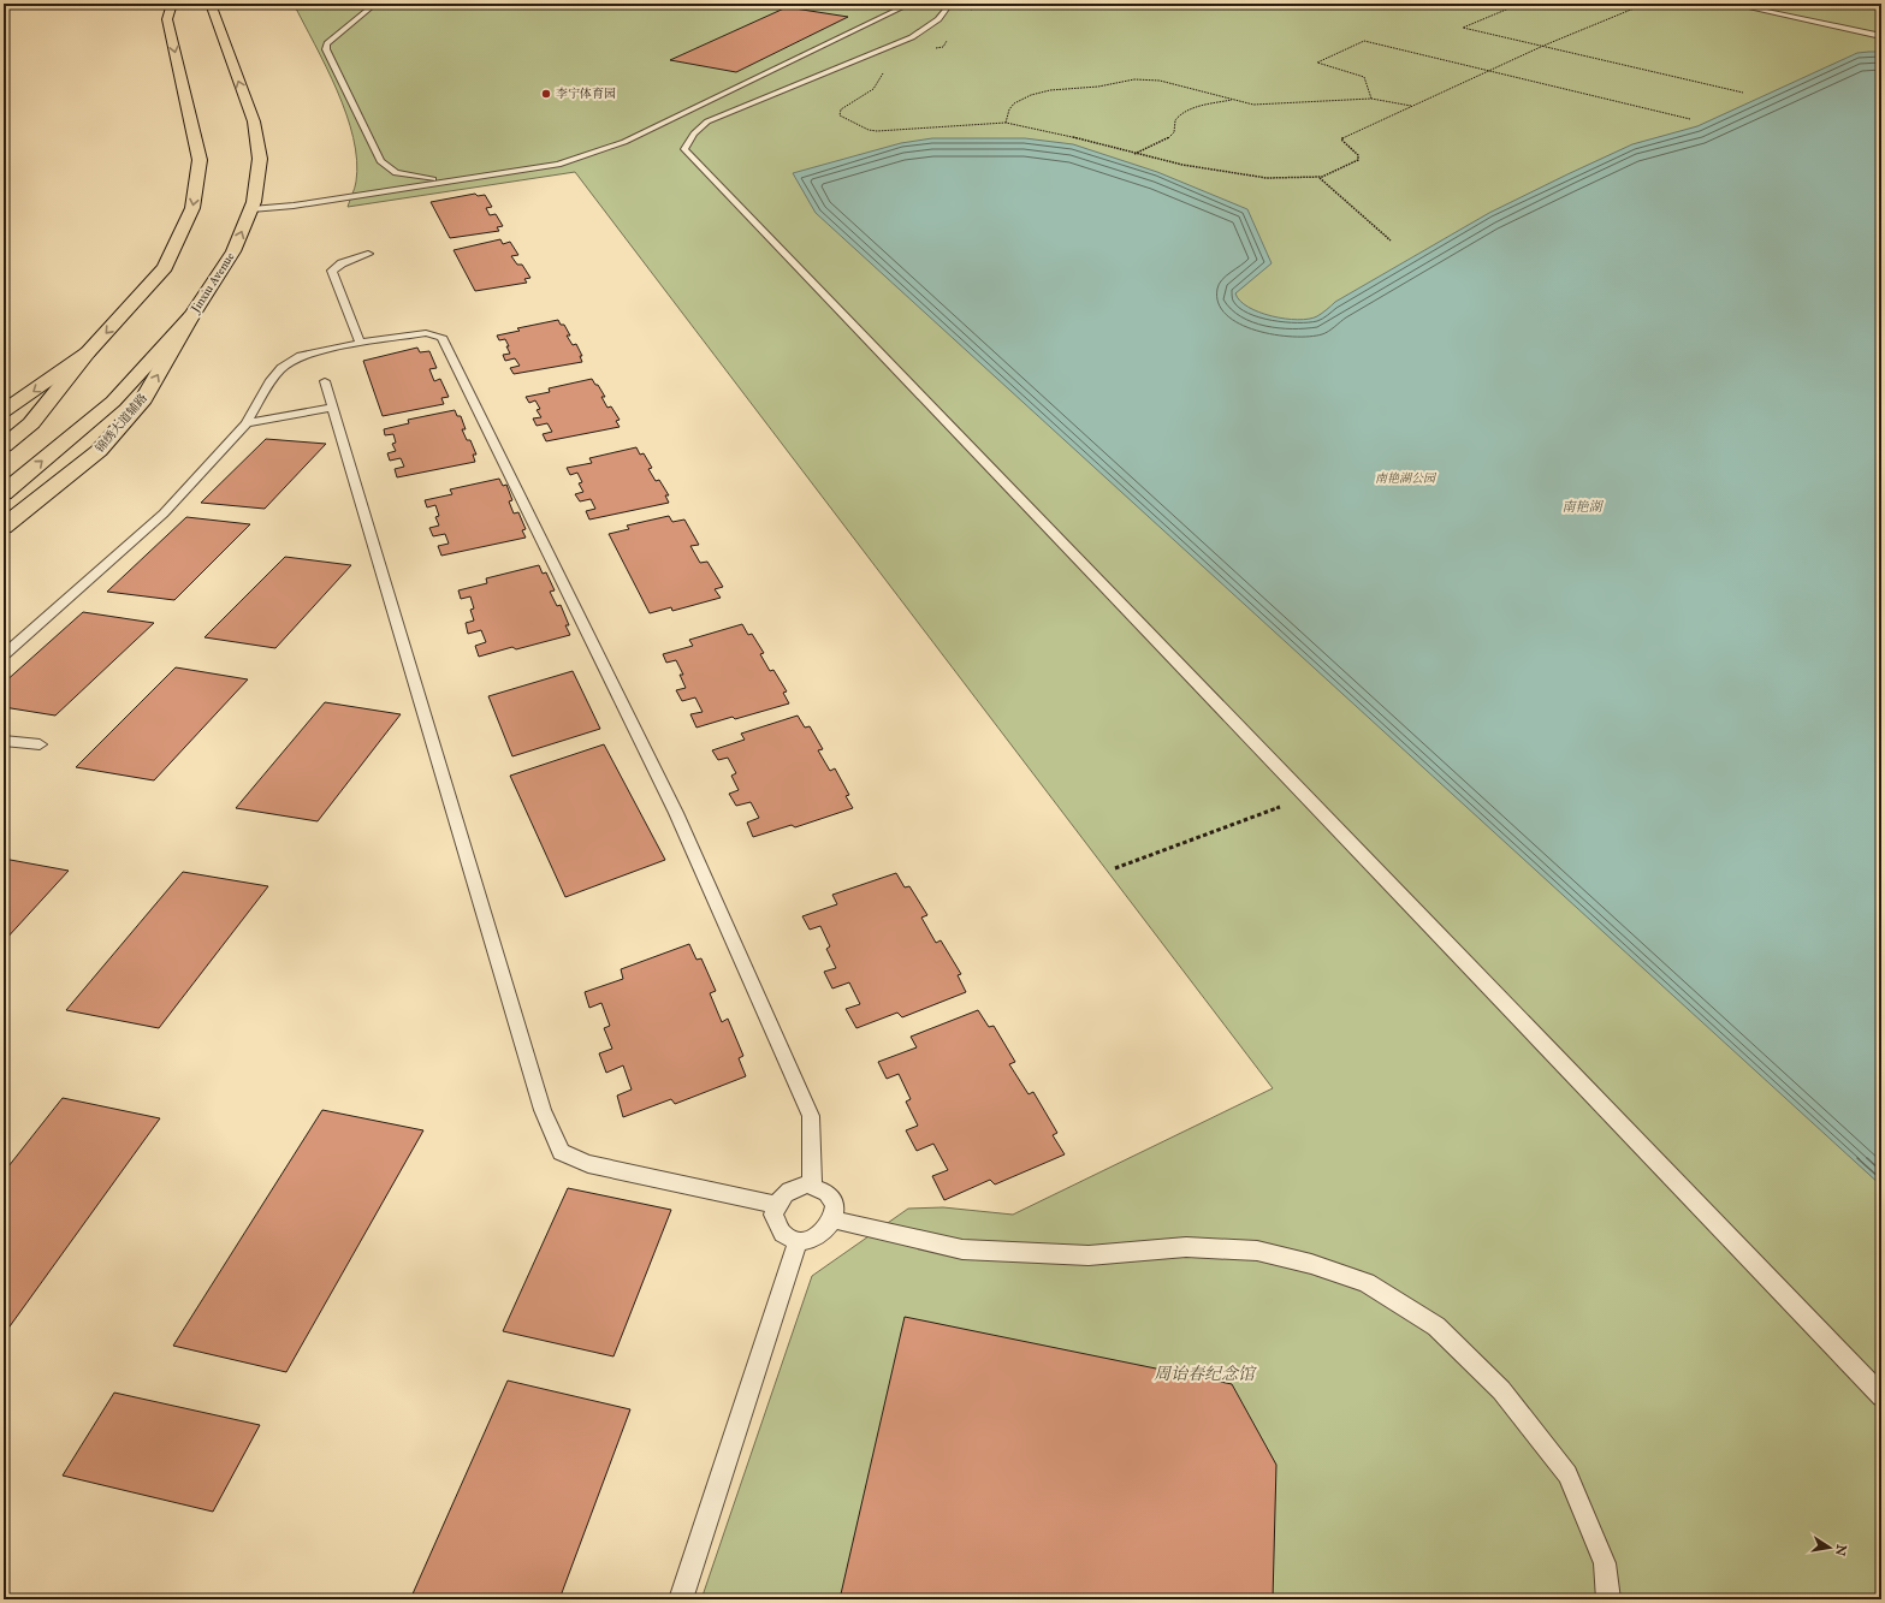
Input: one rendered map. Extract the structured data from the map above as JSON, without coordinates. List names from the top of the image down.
{
  "streets": {
    "main road": ["Jinxiu Avenue", "锦绣大道辅路"]
  },
  "crossings": [
    ["Jinxiu Avenue", "锦绣大道辅路"]
  ],
  "water": ["南艳湖"],
  "parks": ["南艳湖公园", "周诒春纪念馆"],
  "places": ["李宁体育园"],
  "north": "right"
}
